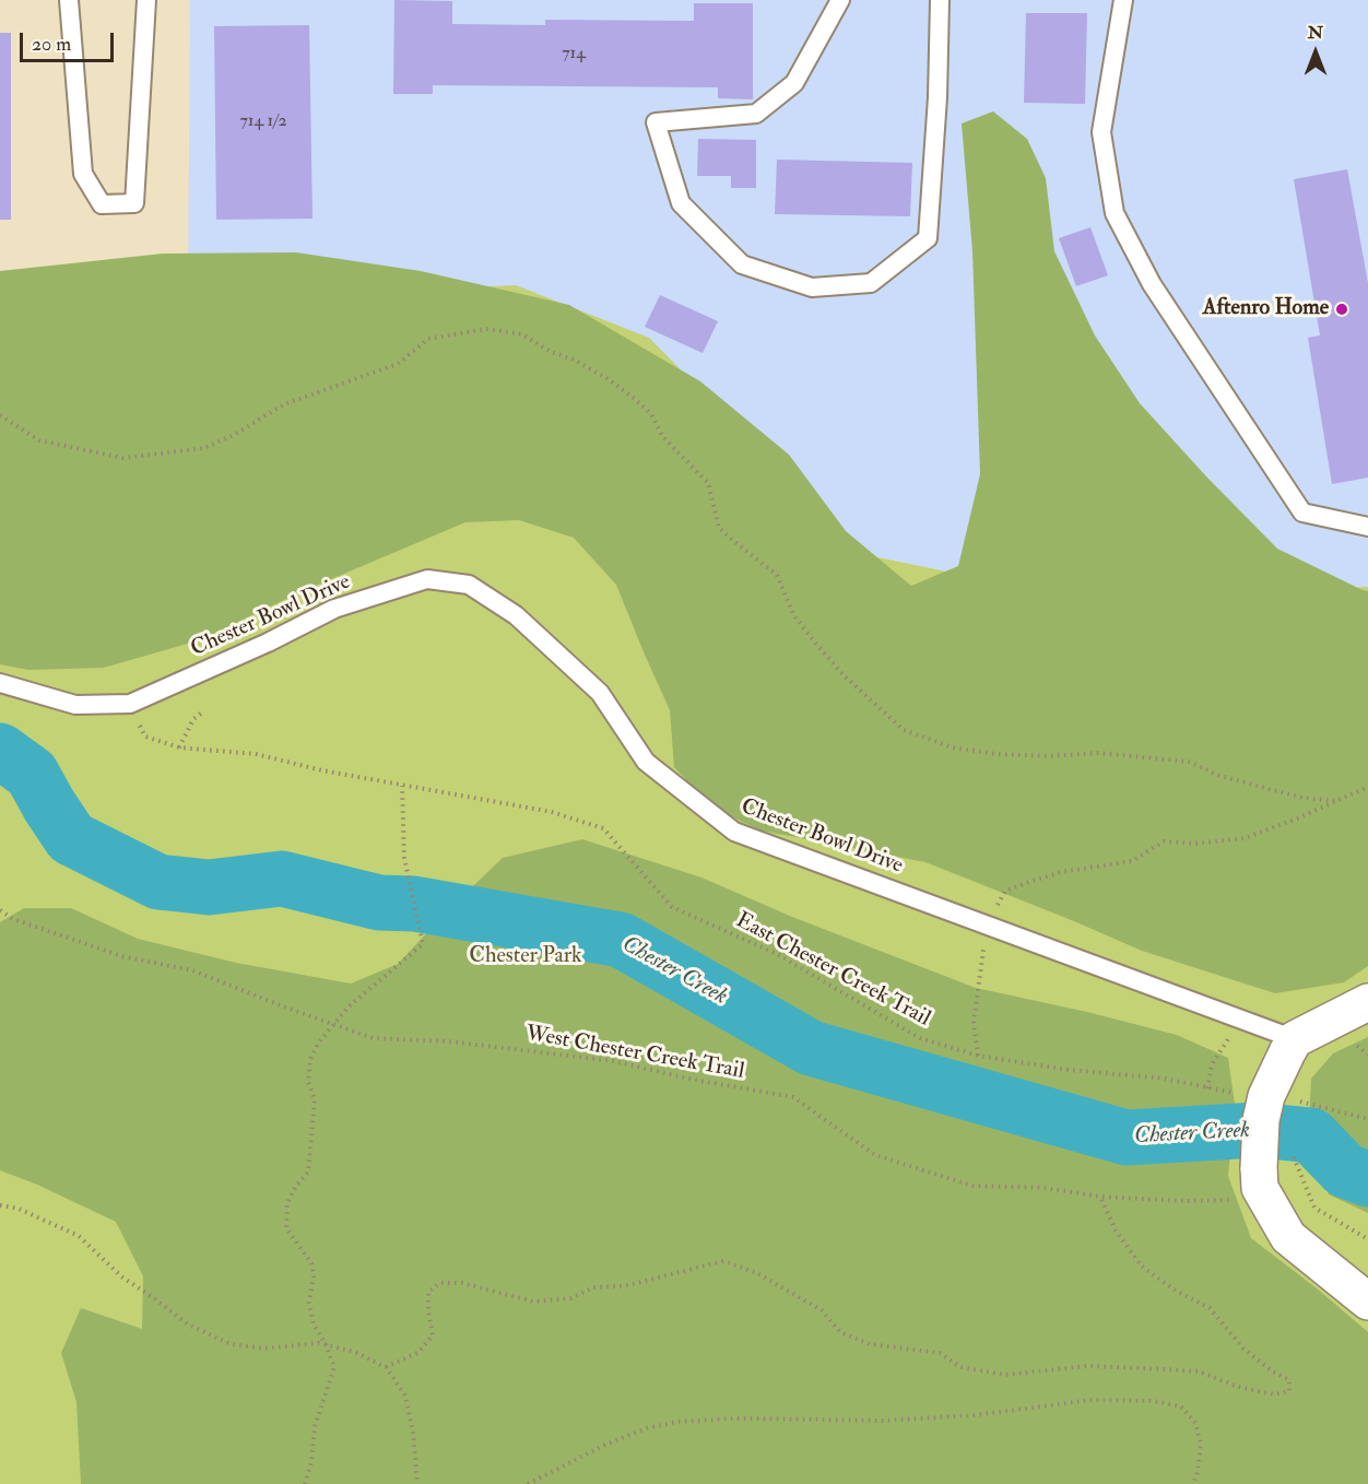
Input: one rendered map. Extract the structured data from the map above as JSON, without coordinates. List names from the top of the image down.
{
  "streets": {
    "lane": ["Chester Bowl Drive"],
    "path": ["East Chester Creek Trail", "West Chester Creek Trail"]
  },
  "crossings": [
    ["Chester Bowl Drive", "East Chester Creek Trail"]
  ],
  "water": ["Chester Creek"],
  "parks": ["Chester Park"],
  "places": ["Aftenro Home"],
  "house_numbers": ["714", "714 1/2"],
  "scale_bar": "20 m",
  "north": "top"
}
